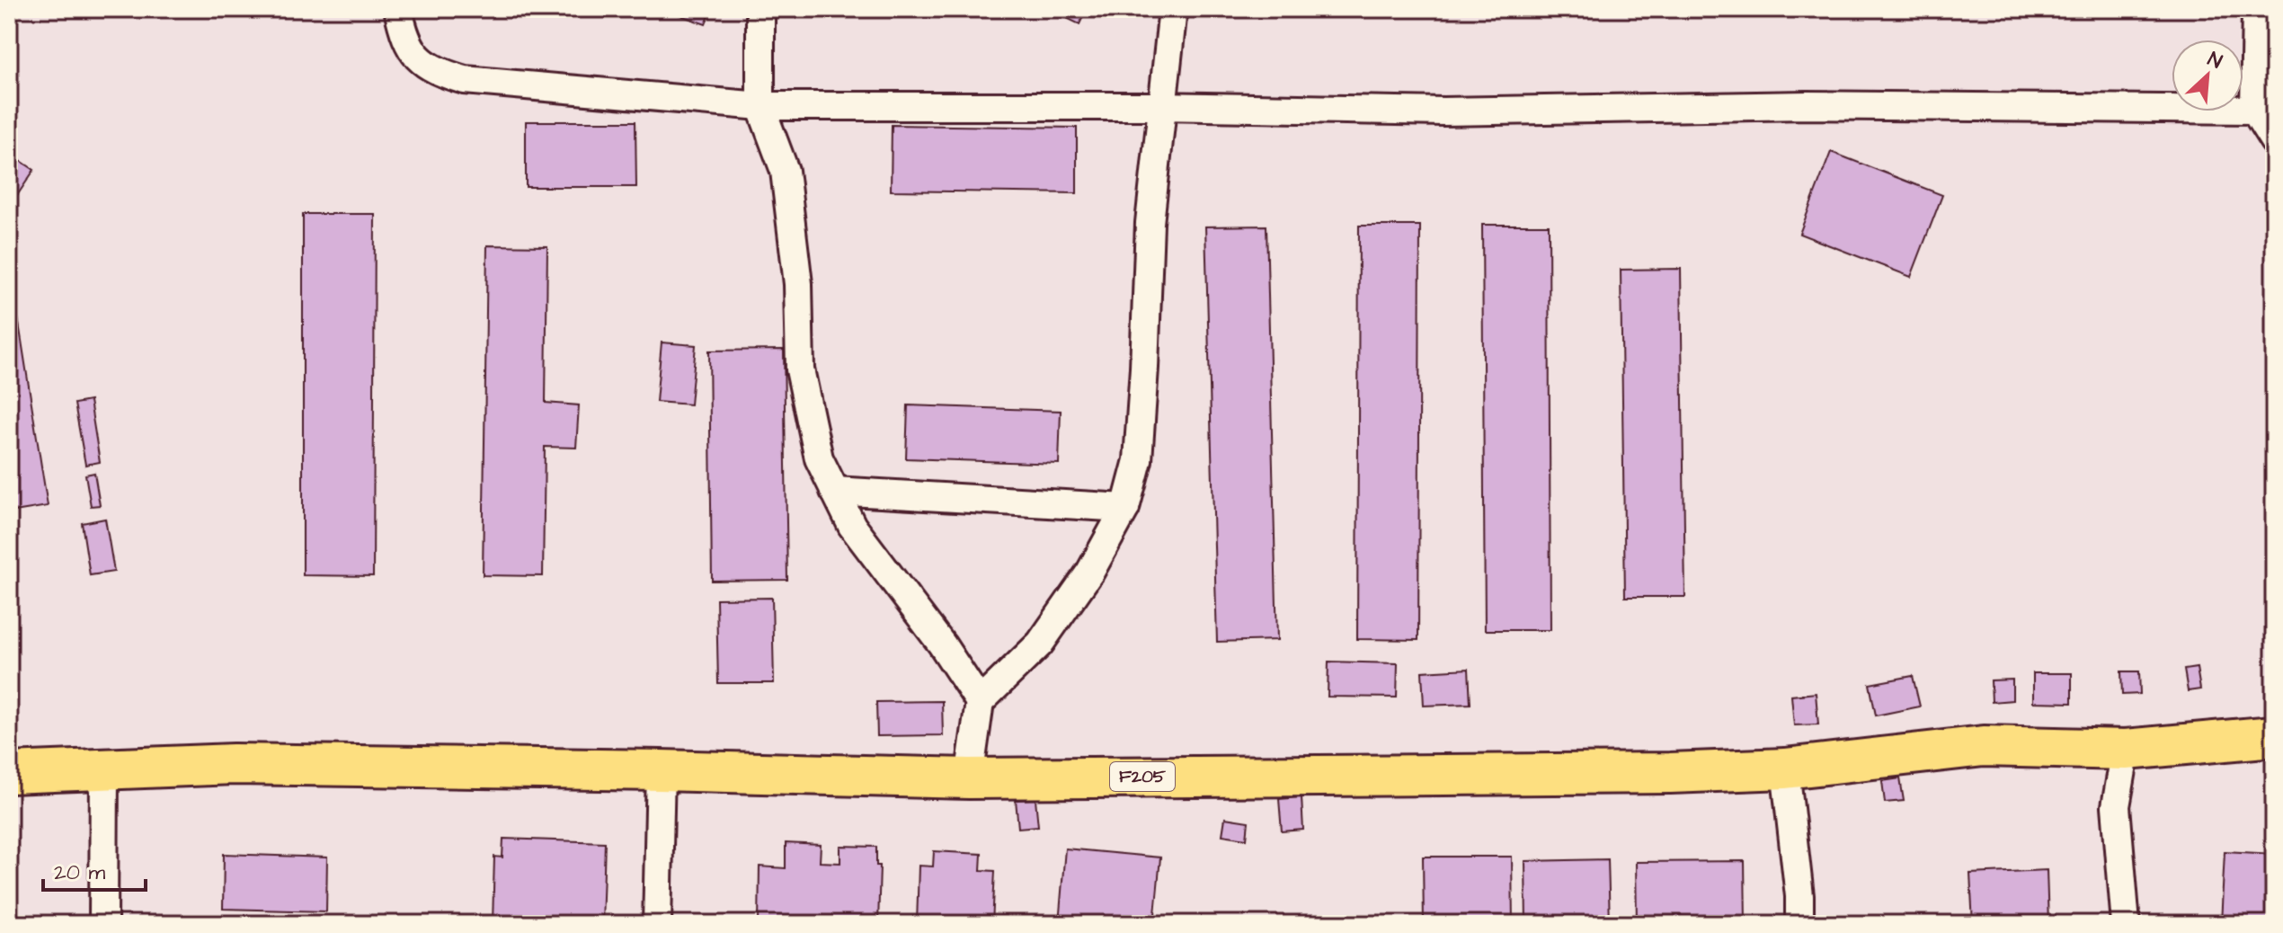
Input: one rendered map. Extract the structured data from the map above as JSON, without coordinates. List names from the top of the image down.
{
  "streets": {
    "main road": ["F205"]
  },
  "scale_bar": "20 m",
  "north": "top right"
}
